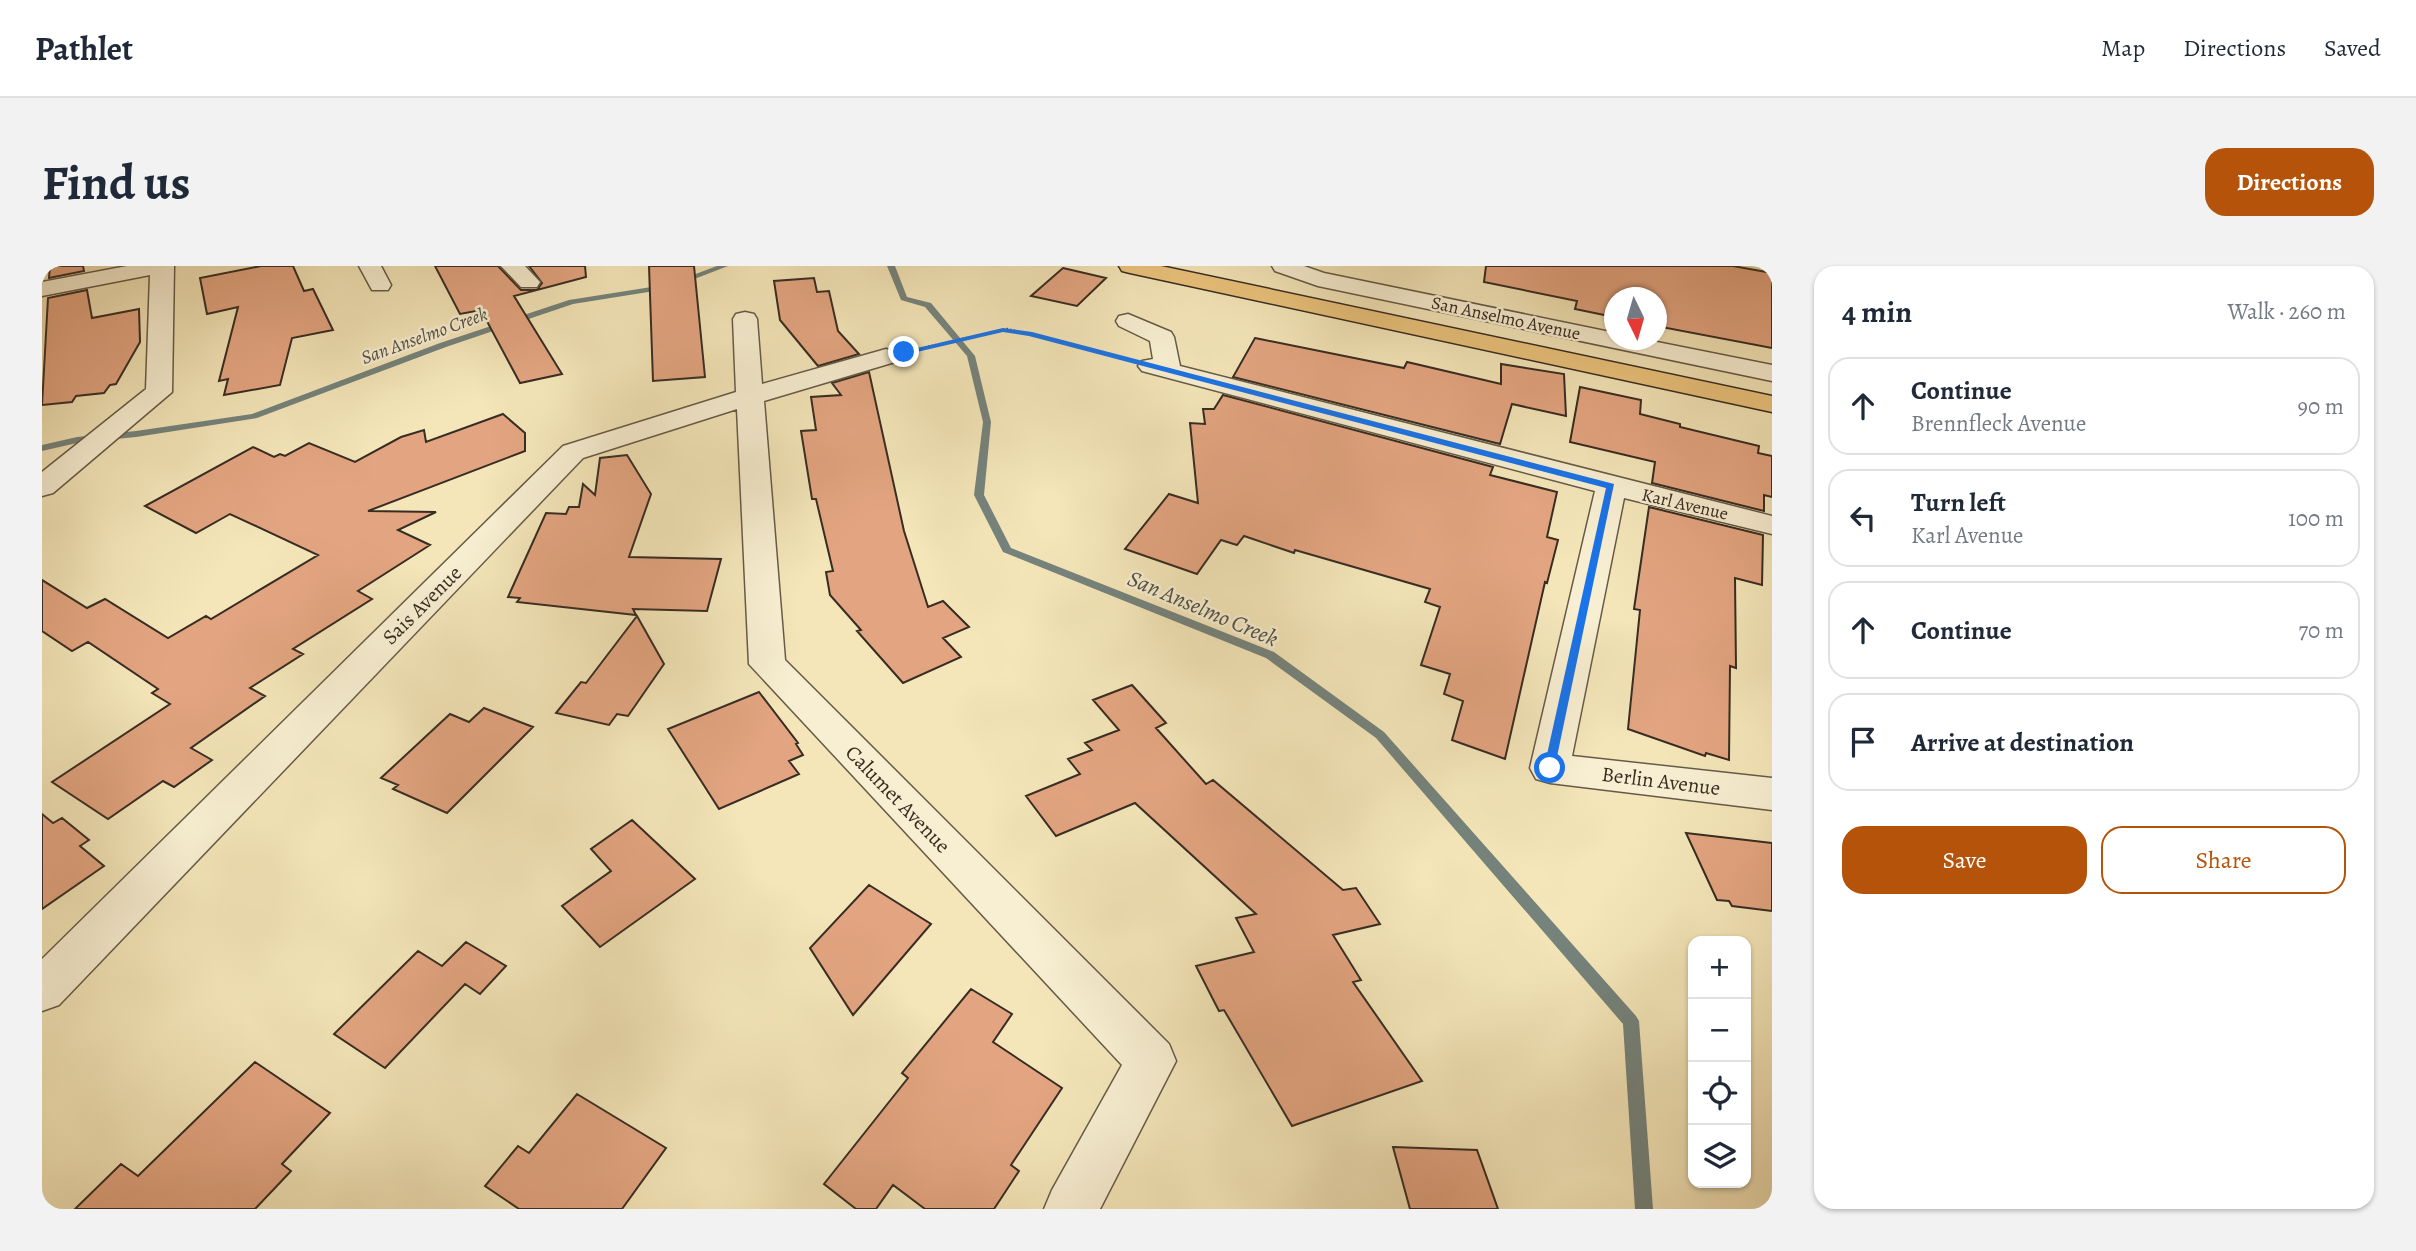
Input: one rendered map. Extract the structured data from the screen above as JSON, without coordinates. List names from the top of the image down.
{
  "streets": {
    "street": [
      "San Anselmo Avenue",
      "Karl Avenue",
      "Sais Avenue",
      "Berlin Avenue",
      "Calumet Avenue"
    ]
  },
  "crossings": [
    ["Karl Avenue", "Berlin Avenue"],
    ["Sais Avenue", "Calumet Avenue"]
  ],
  "water": ["San Anselmo Creek"],
  "north": "bottom",
  "page": {
    "header": "Pathlet",
    "nav": ["Map", "Directions", "Saved"],
    "buttons": [
      "Directions",
      ["Save", "Share"]
    ],
    "title": "Find us",
    "heading": ["4 min", "Walk · 260 m"],
    "list": [
      ["Continue", "Brennfleck Avenue", "90 m"],
      ["Turn left", "Karl Avenue", "100 m"],
      ["Continue", "70 m"],
      "Arrive at destination"
    ],
    "map_buttons": ["+", "−"]
  }
}
